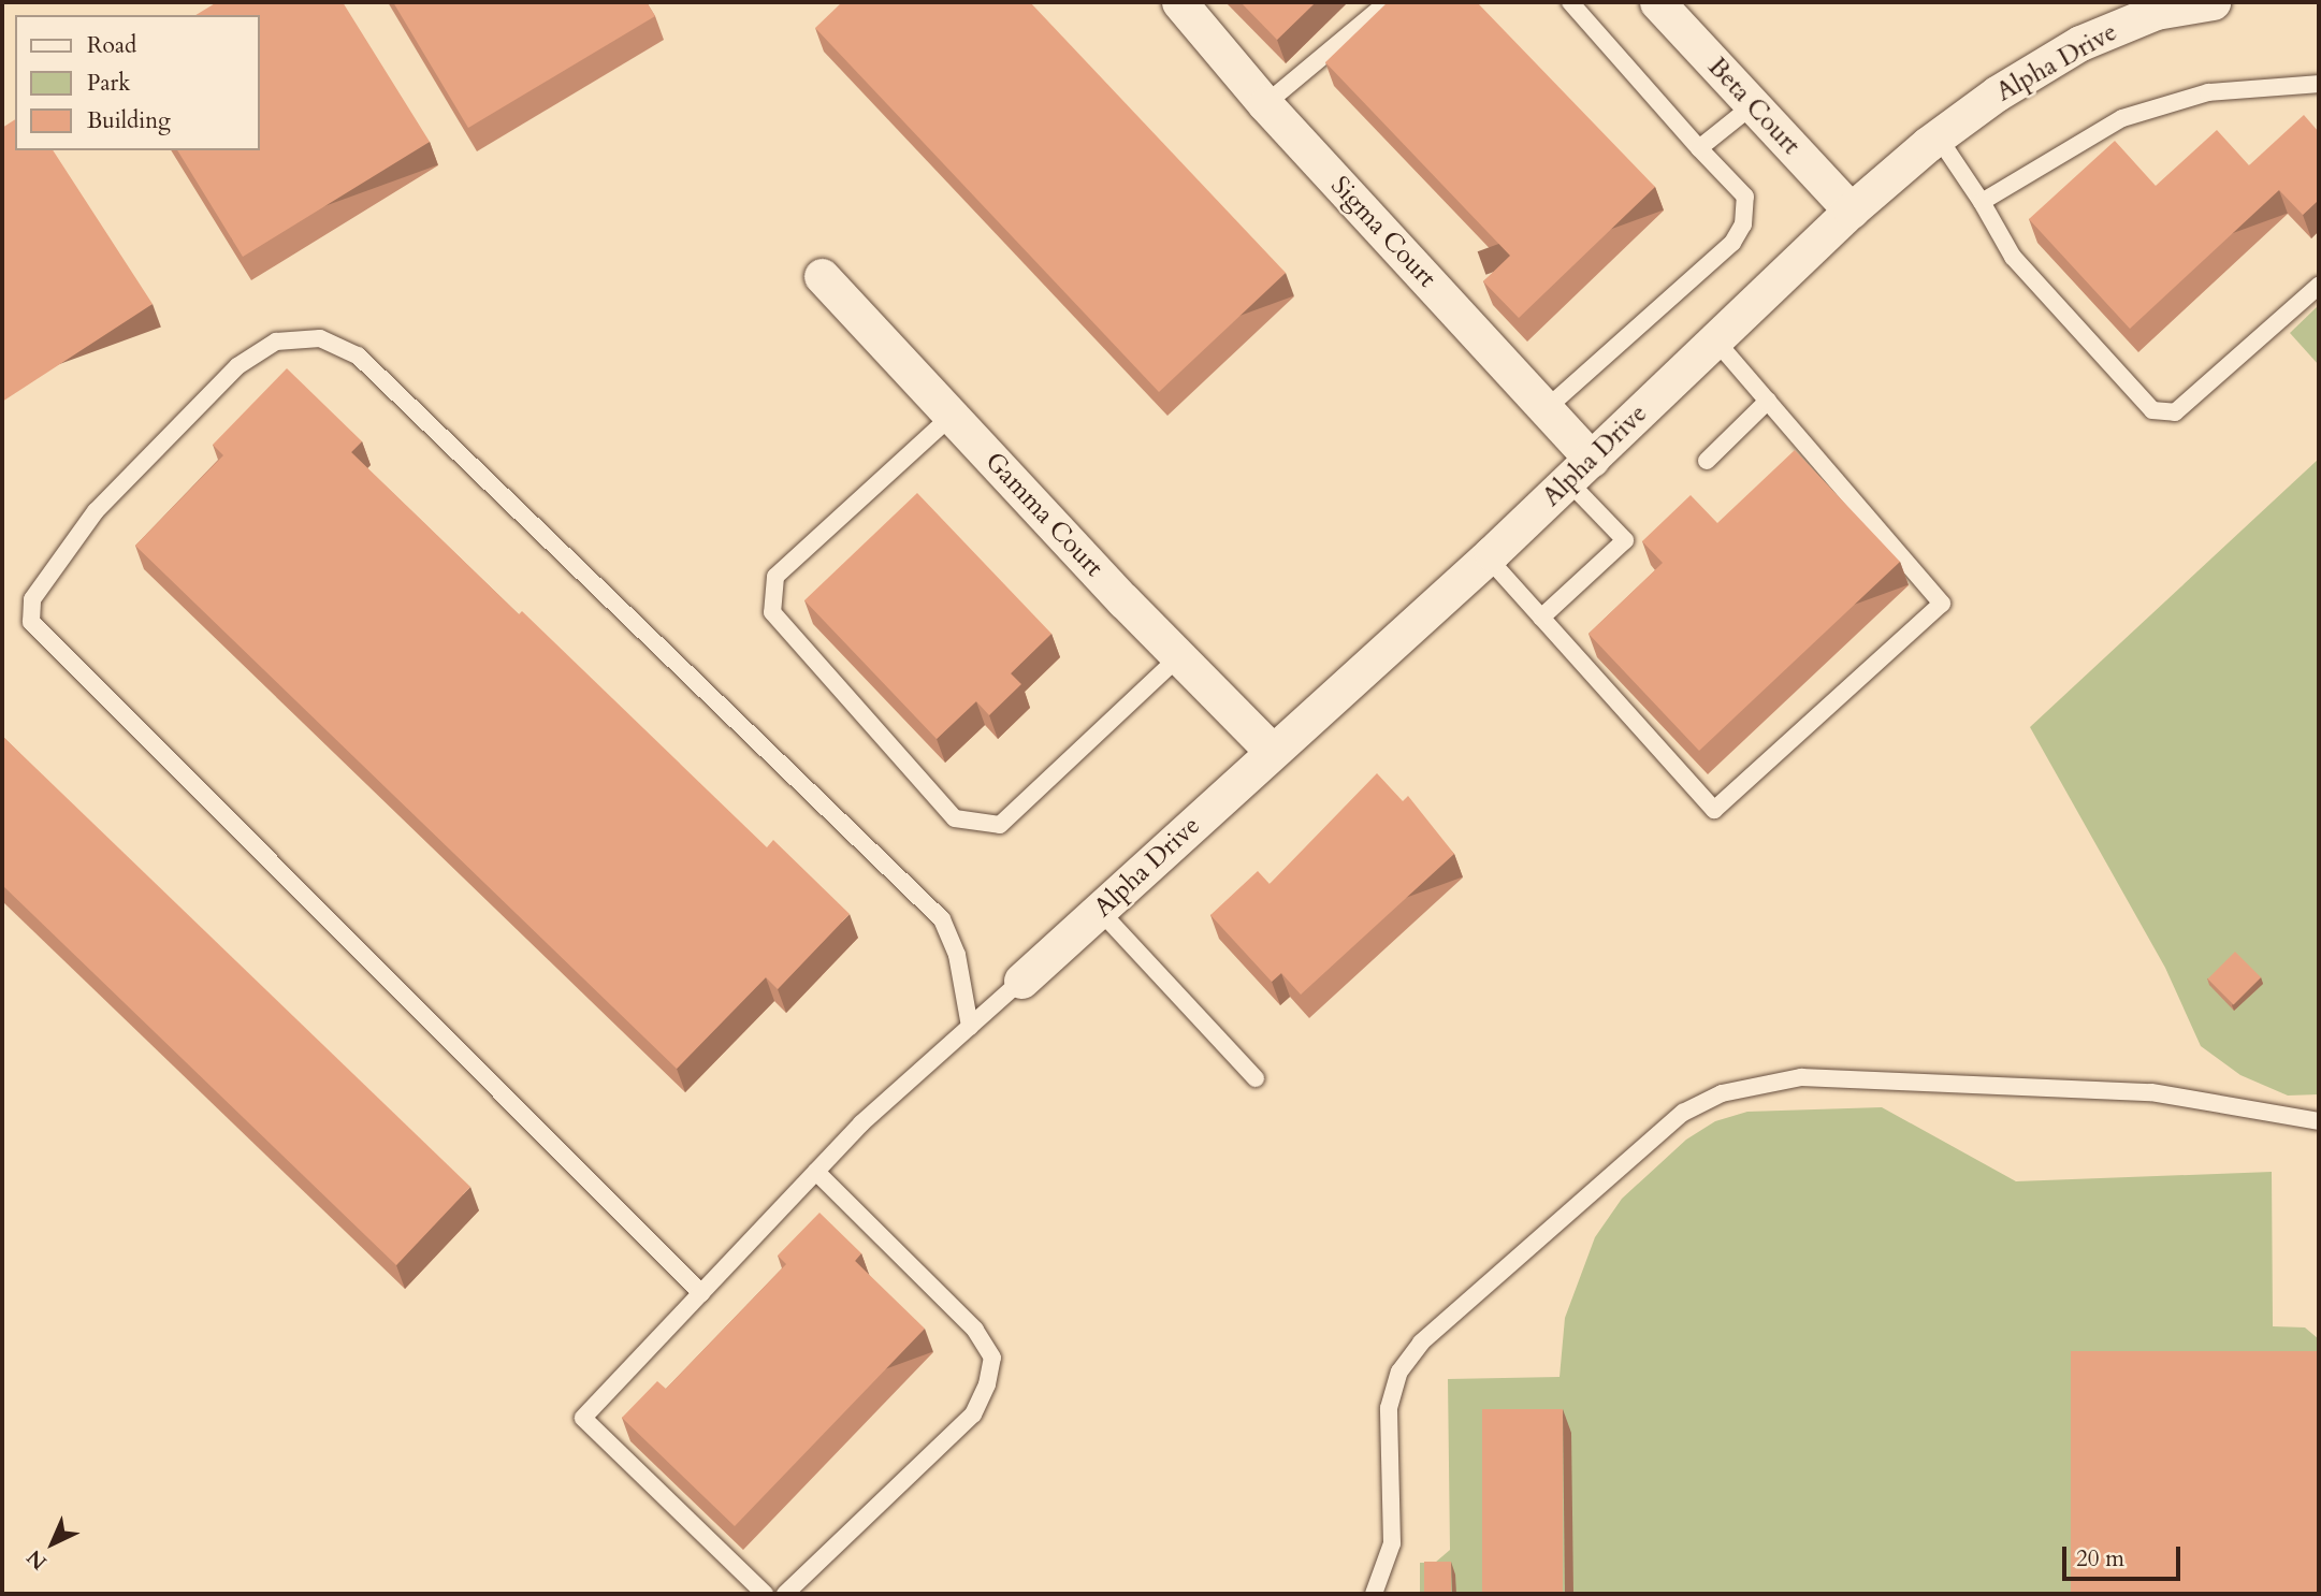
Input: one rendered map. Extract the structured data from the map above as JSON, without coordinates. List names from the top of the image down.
{
  "streets": {
    "street": [
      "Alpha Drive",
      "Beta Court",
      "Sigma Court",
      "Gamma Court"
    ]
  },
  "crossings": [
    ["Alpha Drive", "Beta Court"],
    ["Alpha Drive", "Sigma Court"],
    ["Alpha Drive", "Gamma Court"]
  ],
  "legend": ["Road", "Park", "Building"],
  "scale_bar": "20 m",
  "north": "bottom left"
}
